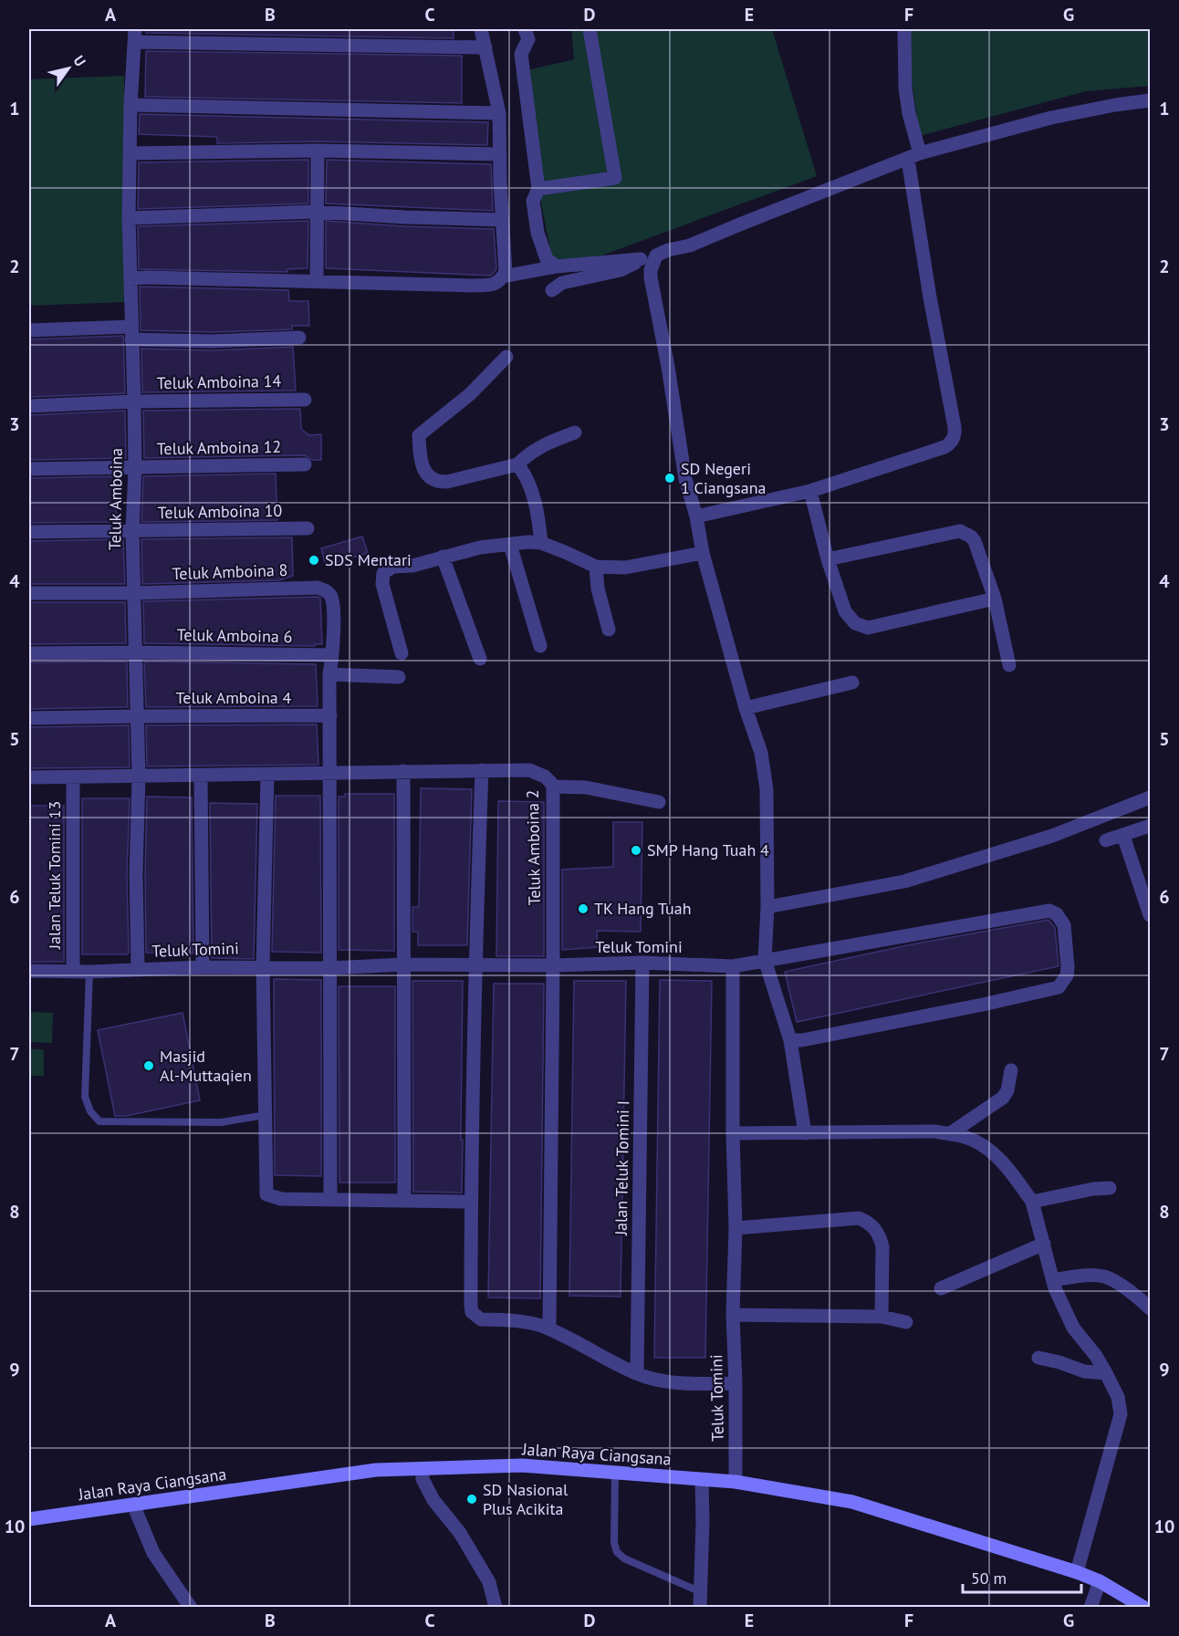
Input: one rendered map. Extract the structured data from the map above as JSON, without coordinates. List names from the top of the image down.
{
  "streets": {
    "main road": ["Jalan Raya Ciangsana"],
    "street": [
      "Teluk Amboina 14",
      "Teluk Amboina 12",
      "Teluk Amboina",
      "Teluk Amboina 10",
      "Teluk Amboina 8",
      "Teluk Amboina 6",
      "Teluk Amboina 4",
      "Teluk Amboina 2",
      "Jalan Teluk Tomini 13",
      "Teluk Tomini",
      "Jalan Teluk Tomini I"
    ]
  },
  "crossings": [
    ["Teluk Amboina 14", "Teluk Amboina"],
    ["Teluk Amboina 12", "Teluk Amboina"],
    ["Teluk Amboina", "Teluk Amboina 10"],
    ["Teluk Amboina", "Teluk Amboina 8"],
    ["Teluk Amboina", "Teluk Amboina 6"],
    ["Teluk Amboina", "Teluk Amboina 4"],
    ["Teluk Amboina", "Teluk Amboina 2"],
    ["Teluk Amboina", "Teluk Tomini"],
    ["Teluk Amboina 8", "Teluk Amboina 6"],
    ["Teluk Amboina 2", "Jalan Teluk Tomini 13"],
    ["Teluk Amboina 2", "Teluk Tomini"],
    ["Jalan Teluk Tomini 13", "Teluk Tomini"],
    ["Teluk Tomini", "Jalan Teluk Tomini I"],
    ["Teluk Tomini", "Jalan Raya Ciangsana"]
  ],
  "places": [
    "SD Negeri 1 Ciangsana",
    "SDS Mentari",
    "SMP Hang Tuah 4",
    "TK Hang Tuah",
    "Masjid Al-Muttaqien",
    "SD Nasional Plus Acikita"
  ],
  "scale_bar": "50 m",
  "north": "top right",
  "grid": {
    "columns": [
      "A",
      "B",
      "C",
      "D",
      "E",
      "F",
      "G"
    ],
    "rows": [
      "1",
      "2",
      "3",
      "4",
      "5",
      "6",
      "7",
      "8",
      "9",
      "10"
    ]
  }
}
